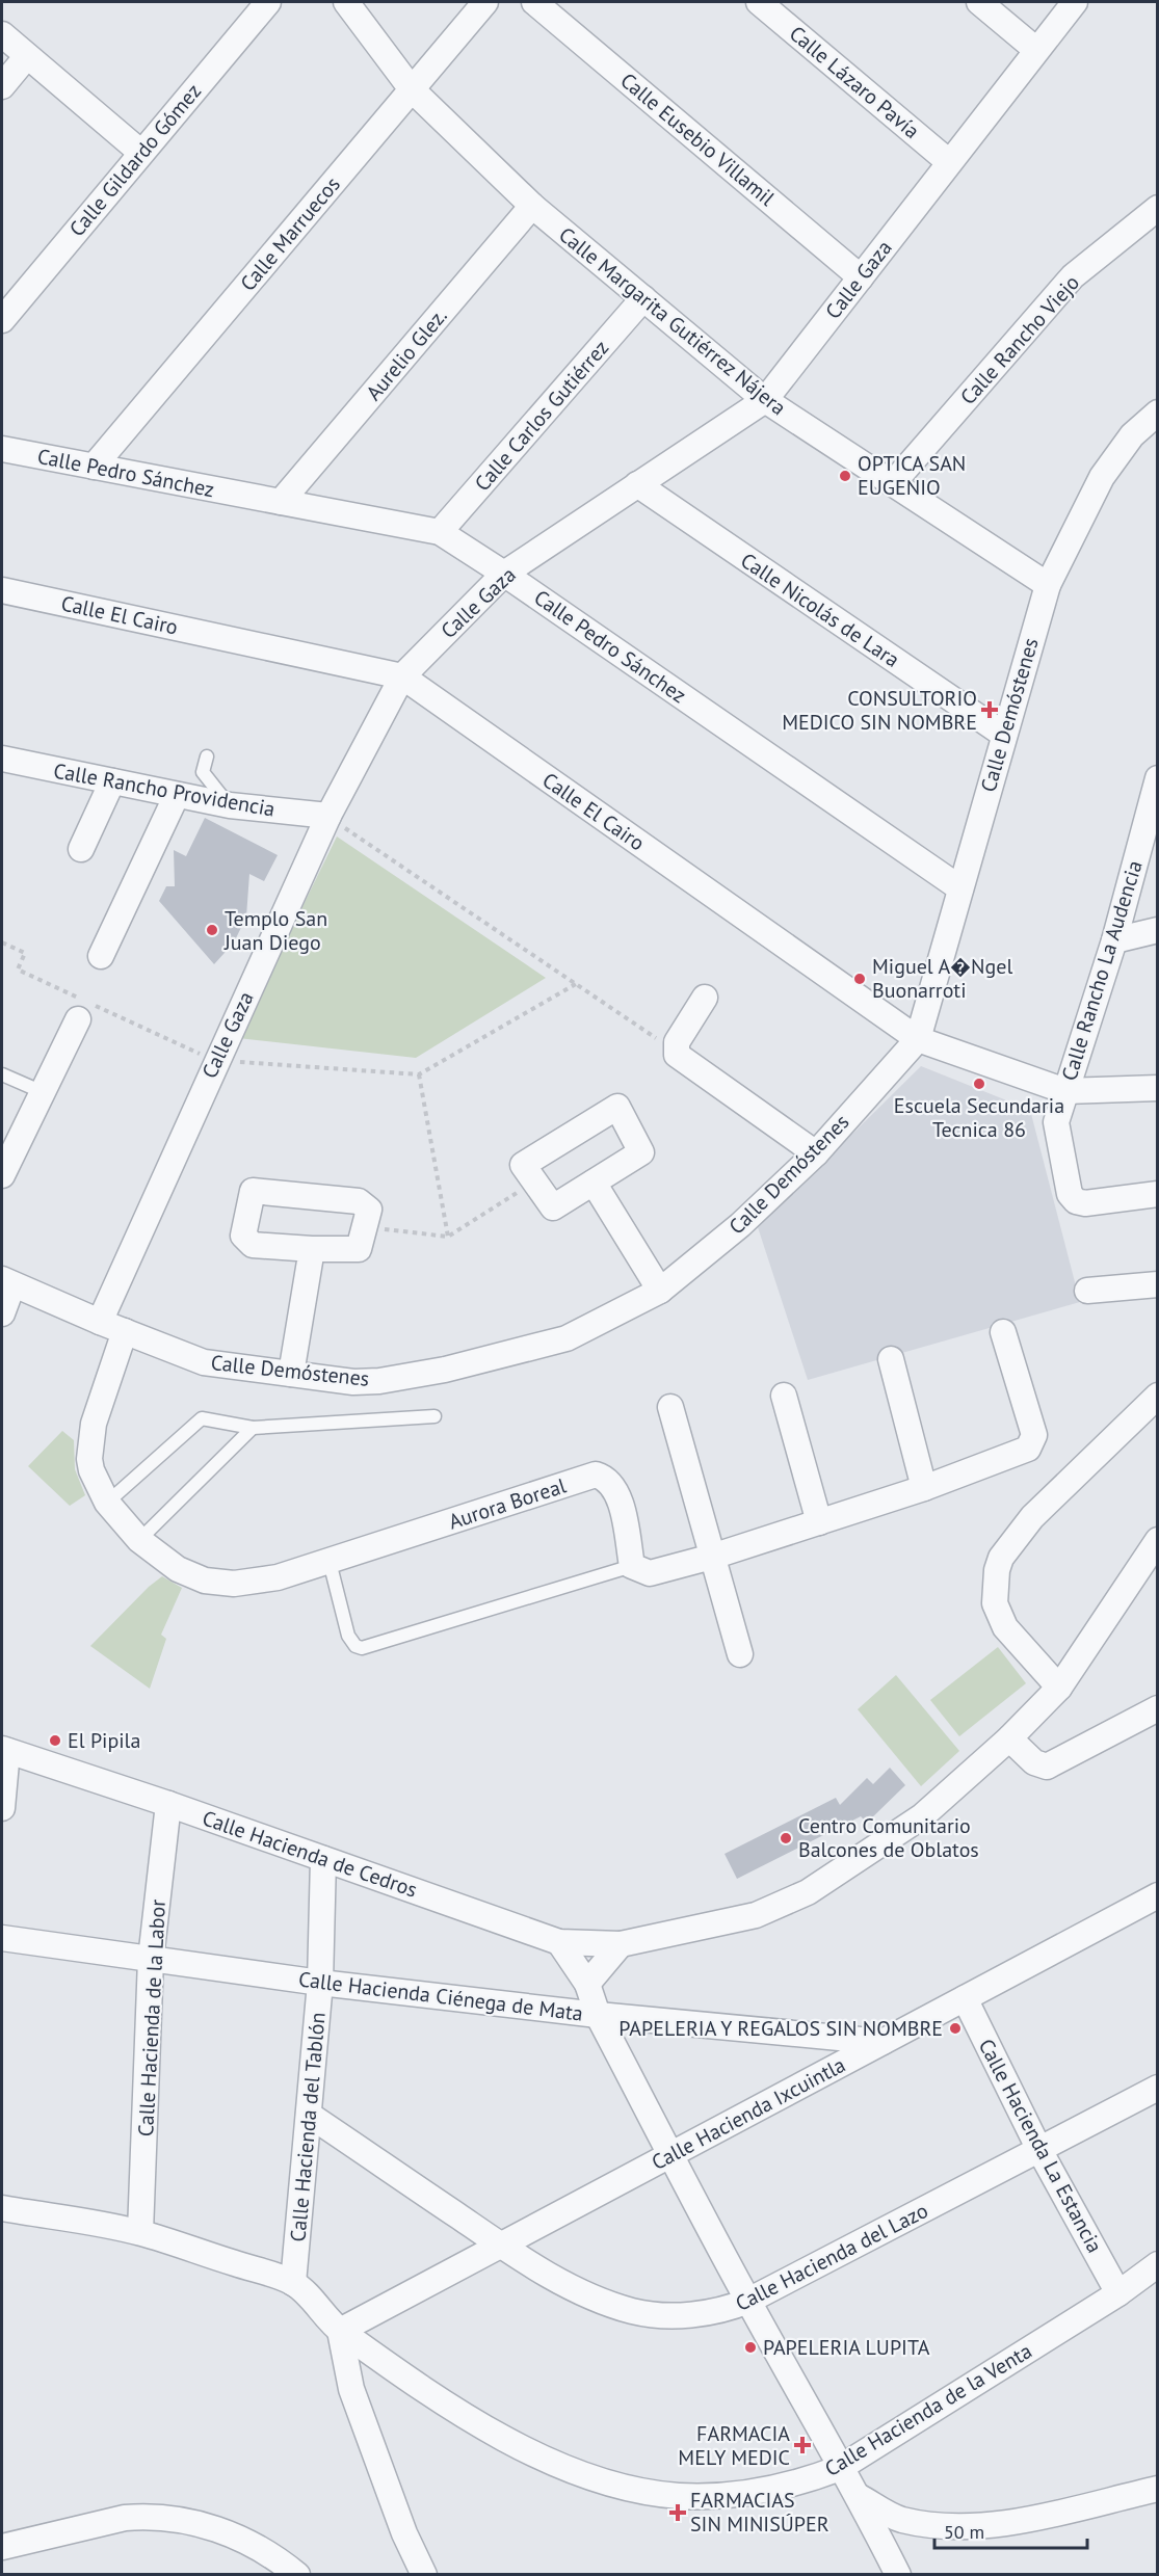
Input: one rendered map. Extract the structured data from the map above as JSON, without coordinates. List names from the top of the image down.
{
  "streets": {
    "street": [
      "Calle Lázaro Pavía",
      "Calle Eusebio Villamil",
      "Calle Gildardo Gómez",
      "Calle Marruecos",
      "Calle Gaza",
      "Calle Margarita Gutiérrez Nájera",
      "Calle Rancho Viejo",
      "Aurelio Glez.",
      "Calle Carlos Gutiérrez",
      "Calle Pedro Sánchez",
      "Calle Nicolás de Lara",
      "Calle El Cairo",
      "Calle Demóstenes",
      "Calle Rancho Providencia",
      "Calle Rancho La Audencia",
      "Aurora Boreal",
      "Calle Hacienda de Cedros",
      "Calle Hacienda Ciénega de Mata",
      "Calle Hacienda de la Labor",
      "Calle Hacienda Ixcuintla",
      "Calle Hacienda del Tablón",
      "Calle Hacienda La Estancia",
      "Calle Hacienda del Lazo",
      "Calle Hacienda de la Venta"
    ]
  },
  "crossings": [
    ["Calle Lázaro Pavía", "Calle Gaza"],
    ["Calle Eusebio Villamil", "Calle Gaza"],
    ["Calle Marruecos", "Calle Margarita Gutiérrez Nájera"],
    ["Calle Marruecos", "Calle Pedro Sánchez"],
    ["Calle Gaza", "Calle Margarita Gutiérrez Nájera"],
    ["Calle Gaza", "Calle Pedro Sánchez"],
    ["Calle Gaza", "Calle Nicolás de Lara"],
    ["Calle Gaza", "Calle El Cairo"],
    ["Calle Gaza", "Calle Demóstenes"],
    ["Calle Gaza", "Calle Rancho Providencia"],
    ["Calle Margarita Gutiérrez Nájera", "Calle Rancho Viejo"],
    ["Calle Margarita Gutiérrez Nájera", "Aurelio Glez."],
    ["Calle Margarita Gutiérrez Nájera", "Calle Carlos Gutiérrez"],
    ["Calle Margarita Gutiérrez Nájera", "Calle Demóstenes"],
    ["Aurelio Glez.", "Calle Pedro Sánchez"],
    ["Calle Carlos Gutiérrez", "Calle Pedro Sánchez"],
    ["Calle Pedro Sánchez", "Calle Demóstenes"],
    ["Calle Nicolás de Lara", "Calle Demóstenes"],
    ["Calle El Cairo", "Calle Demóstenes"],
    ["Calle El Cairo", "Calle Rancho La Audencia"],
    ["Calle Demóstenes", "Aurora Boreal"],
    ["Calle Hacienda de Cedros", "Calle Hacienda de la Labor"],
    ["Calle Hacienda de Cedros", "Calle Hacienda del Tablón"],
    ["Calle Hacienda Ciénega de Mata", "Calle Hacienda de la Labor"],
    ["Calle Hacienda Ciénega de Mata", "Calle Hacienda Ixcuintla"],
    ["Calle Hacienda Ciénega de Mata", "Calle Hacienda del Tablón"],
    ["Calle Hacienda de la Labor", "Calle Hacienda de la Venta"],
    ["Calle Hacienda Ixcuintla", "Calle Hacienda La Estancia"],
    ["Calle Hacienda Ixcuintla", "Calle Hacienda del Lazo"],
    ["Calle Hacienda Ixcuintla", "Calle Hacienda de la Venta"],
    ["Calle Hacienda del Tablón", "Calle Hacienda del Lazo"],
    ["Calle Hacienda del Tablón", "Calle Hacienda de la Venta"],
    ["Calle Hacienda La Estancia", "Calle Hacienda del Lazo"],
    ["Calle Hacienda La Estancia", "Calle Hacienda de la Venta"]
  ],
  "places": {
    "other": [
      "OPTICA SAN EUGENIO",
      "Templo San Juan Diego",
      "Miguel A�Ngel Buonarroti",
      "Escuela Secundaria Tecnica 86",
      "El Pipila",
      "Centro Comunitario Balcones de Oblatos",
      "PAPELERIA Y REGALOS SIN NOMBRE",
      "PAPELERIA LUPITA"
    ],
    "health": ["CONSULTORIO MEDICO SIN NOMBRE", "FARMACIA MELY MEDIC", "FARMACIAS SIN MINISÚPER"]
  },
  "scale_bar": "50 m"
}
